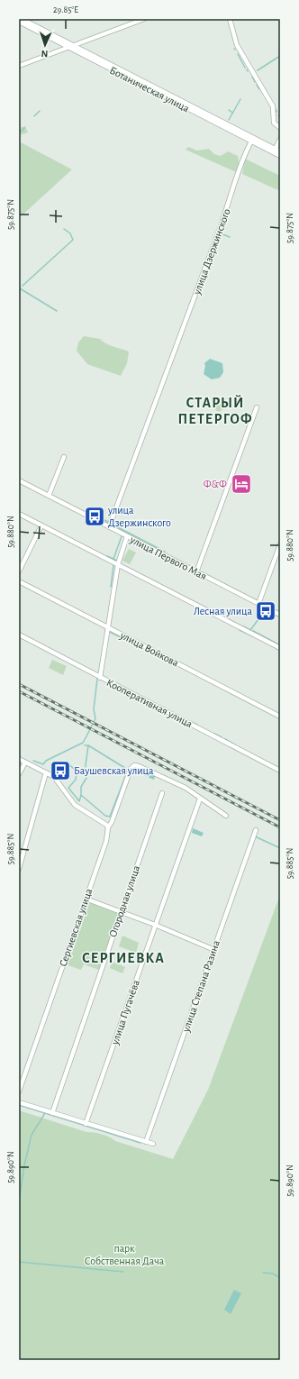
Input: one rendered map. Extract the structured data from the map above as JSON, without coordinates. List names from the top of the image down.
{
  "streets": {
    "street": [
      "Ботаническая улица",
      "улица Дзержинского",
      "улица Первого Мая",
      "улица Войкова",
      "Кооперативная улица",
      "Огородная улица",
      "Сергиевская улица",
      "улица Степана Разина",
      "улица Пугачёва"
    ]
  },
  "crossings": [
    ["Ботаническая улица", "улица Дзержинского"],
    ["улица Дзержинского", "улица Первого Мая"],
    ["Сергиевская улица", "улица Пугачёва"]
  ],
  "districts": ["СТАРЫЙ ПЕТЕРГОФ", "СЕРГИЕВКА"],
  "parks": ["парк Собственная Дача"],
  "places": {
    "hotel": ["Ф&Ф"],
    "bus stop": ["улица Дзержинского", "Лесная улица", "Баушевская улица"]
  },
  "north": "bottom",
  "coordinates": [
    "29.85°E",
    "59.875°N",
    "59.880°N",
    "59.885°N",
    "59.890°N"
  ]
}
